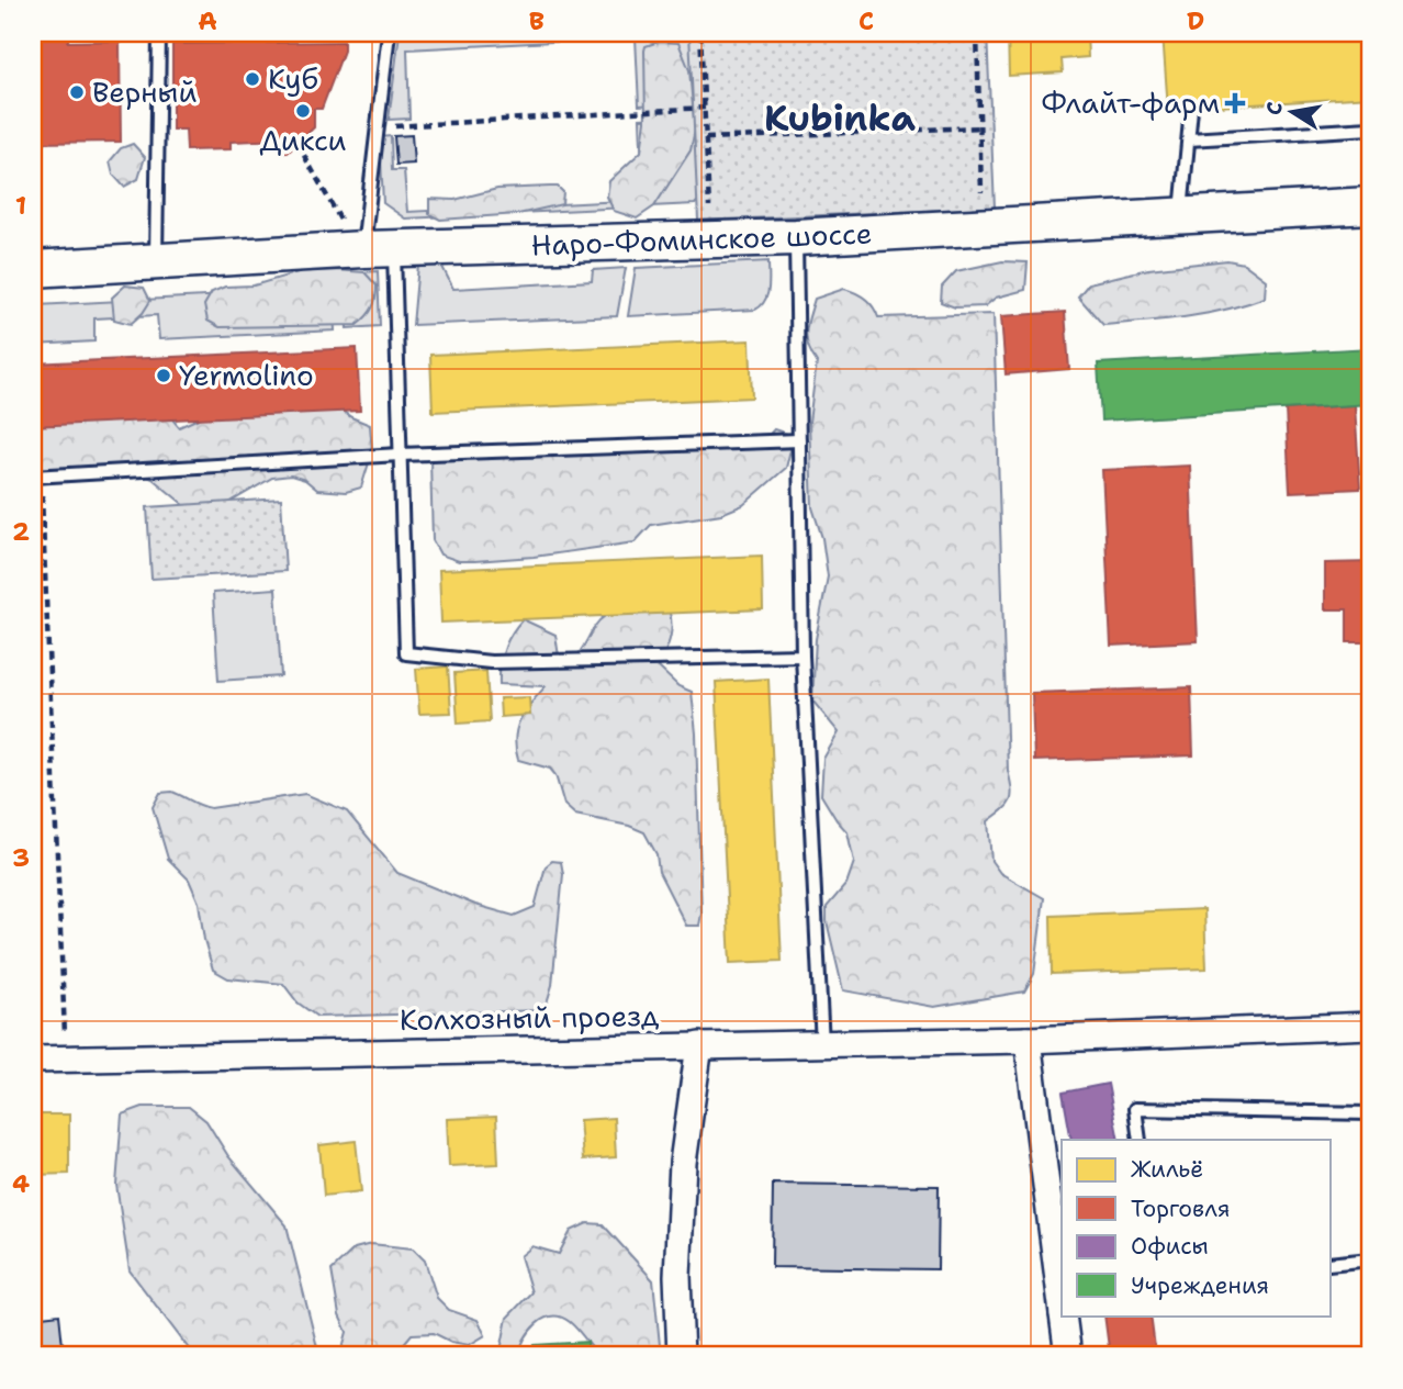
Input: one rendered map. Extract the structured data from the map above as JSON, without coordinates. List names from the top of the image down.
{
  "streets": {
    "street": ["Наро-Фоминское шоссе", "Колхозный проезд"]
  },
  "districts": ["Kubinka"],
  "places": {
    "other": [
      "Куб",
      "Верный",
      "Дикси",
      "Yermolino"
    ],
    "health": ["Флайт-фарм"]
  },
  "legend": [
    "Жильё",
    "Торговля",
    "Офисы",
    "Учреждения"
  ],
  "north": "left",
  "grid": {
    "columns": [
      "A",
      "B",
      "C",
      "D"
    ],
    "rows": [
      "1",
      "2",
      "3",
      "4"
    ]
  }
}
